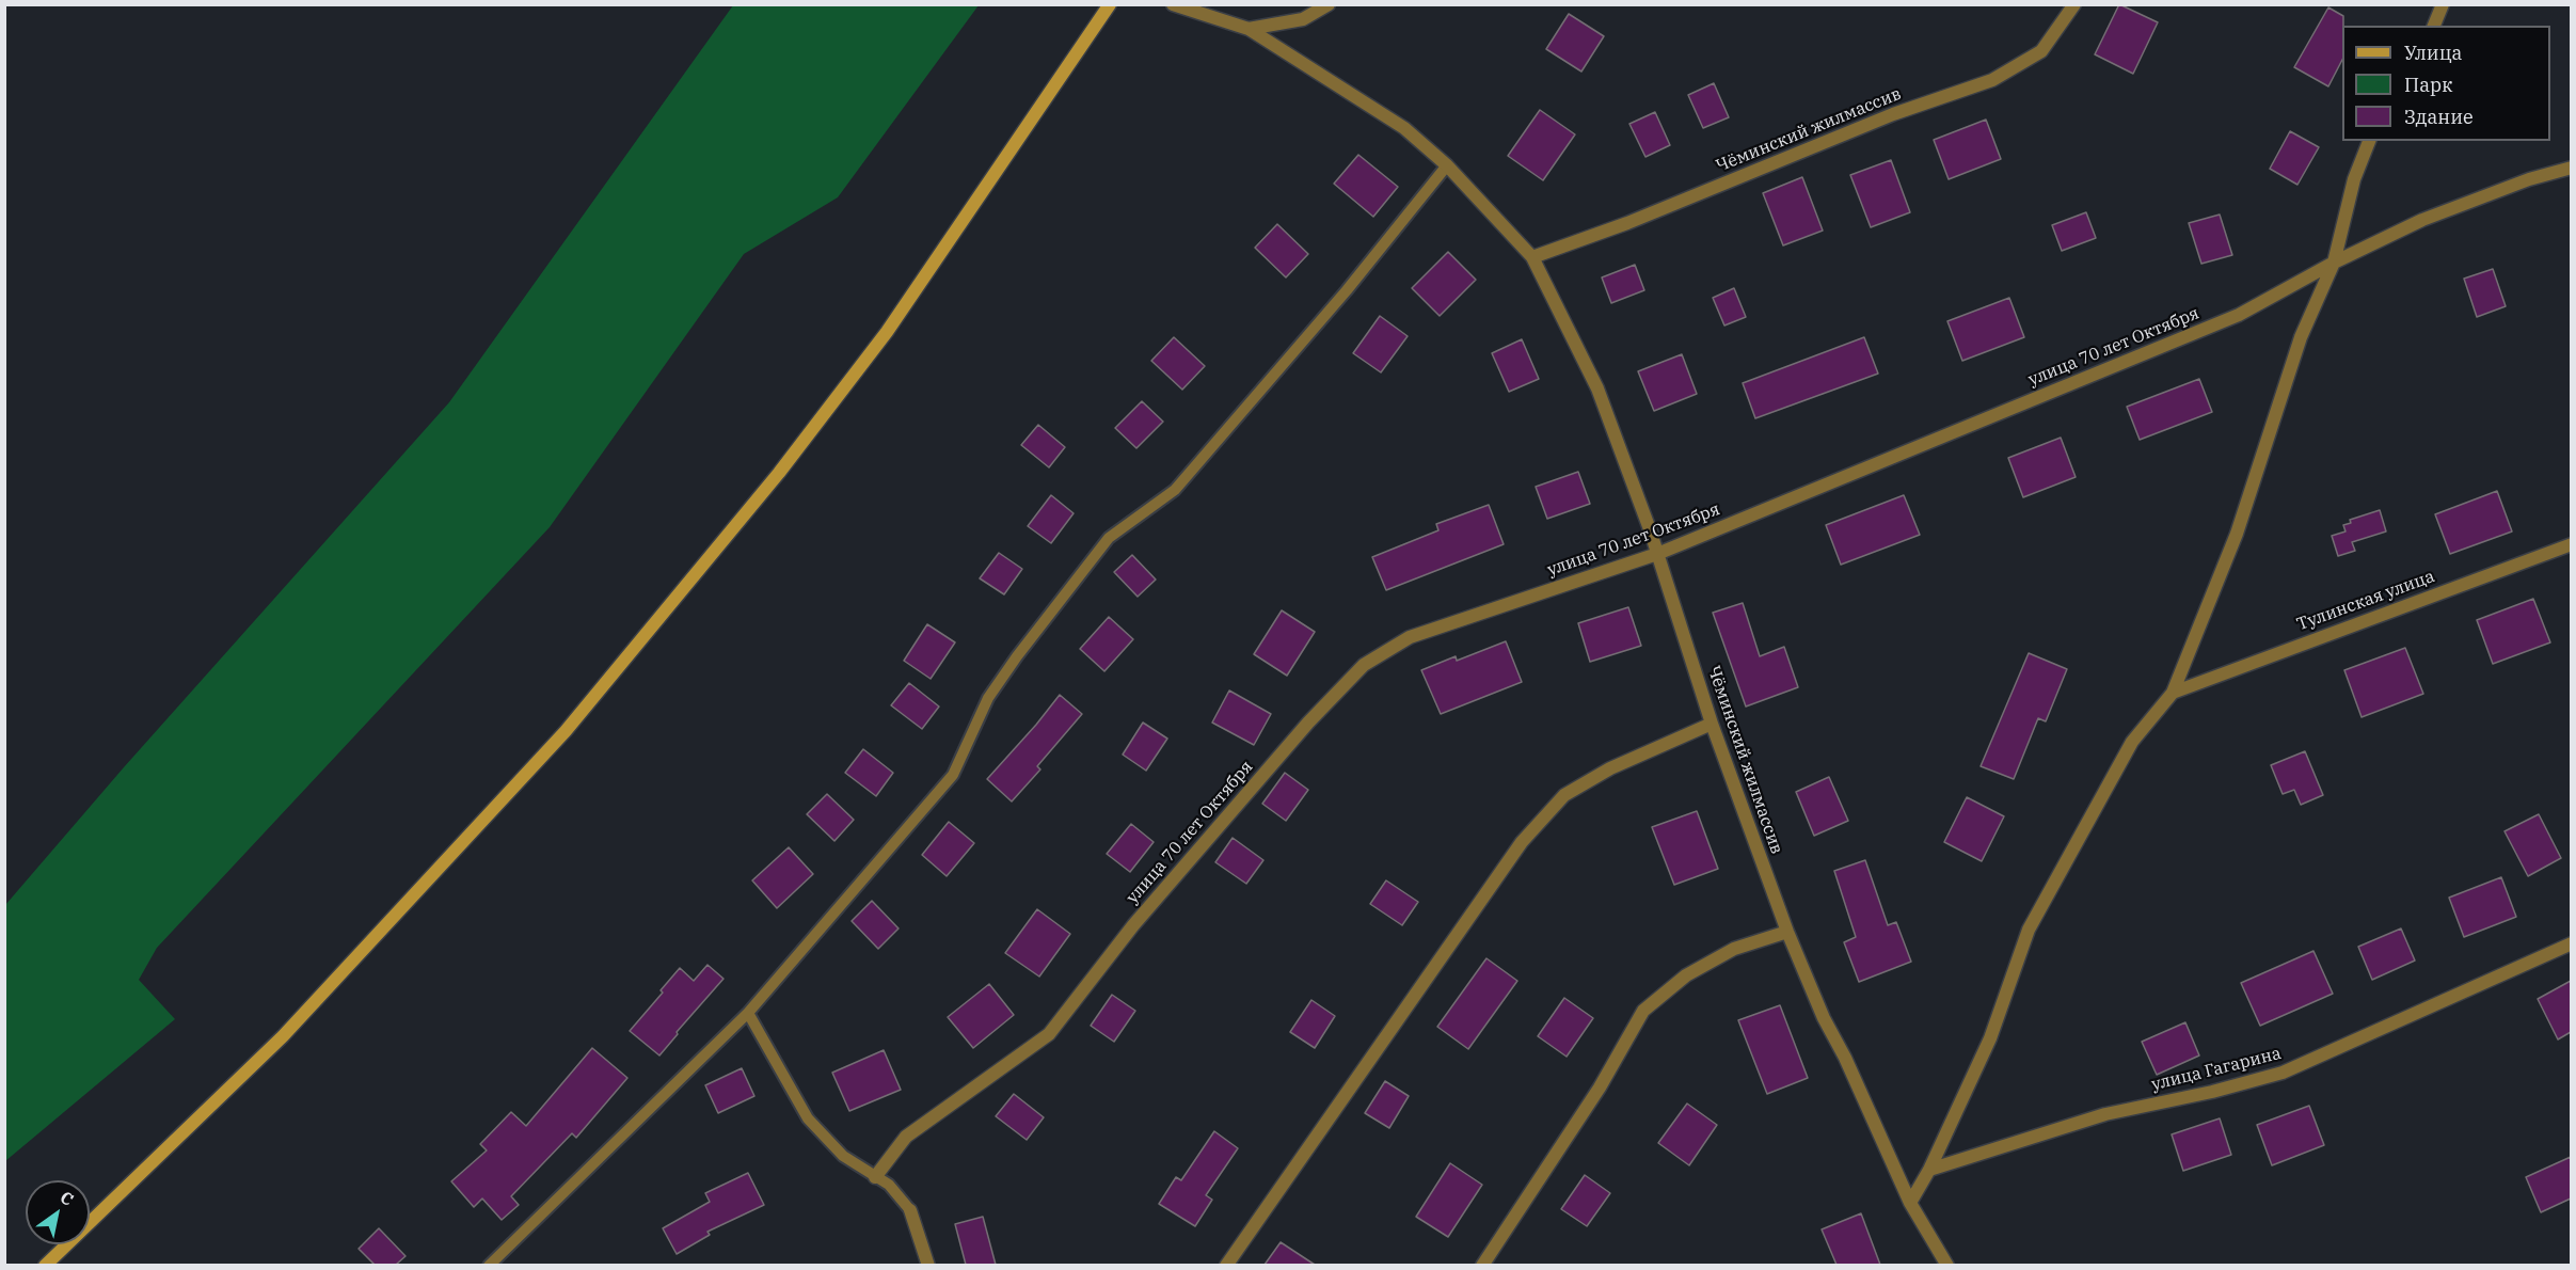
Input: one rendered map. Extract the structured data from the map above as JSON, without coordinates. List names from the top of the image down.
{
  "streets": {
    "street": [
      "Чёминский жилмассив",
      "улица 70 лет Октября",
      "Тулинская улица",
      "улица Гагарина"
    ]
  },
  "crossings": [
    ["Чёминский жилмассив", "улица 70 лет Октября"]
  ],
  "legend": ["Улица", "Парк", "Здание"],
  "north": "top right"
}
